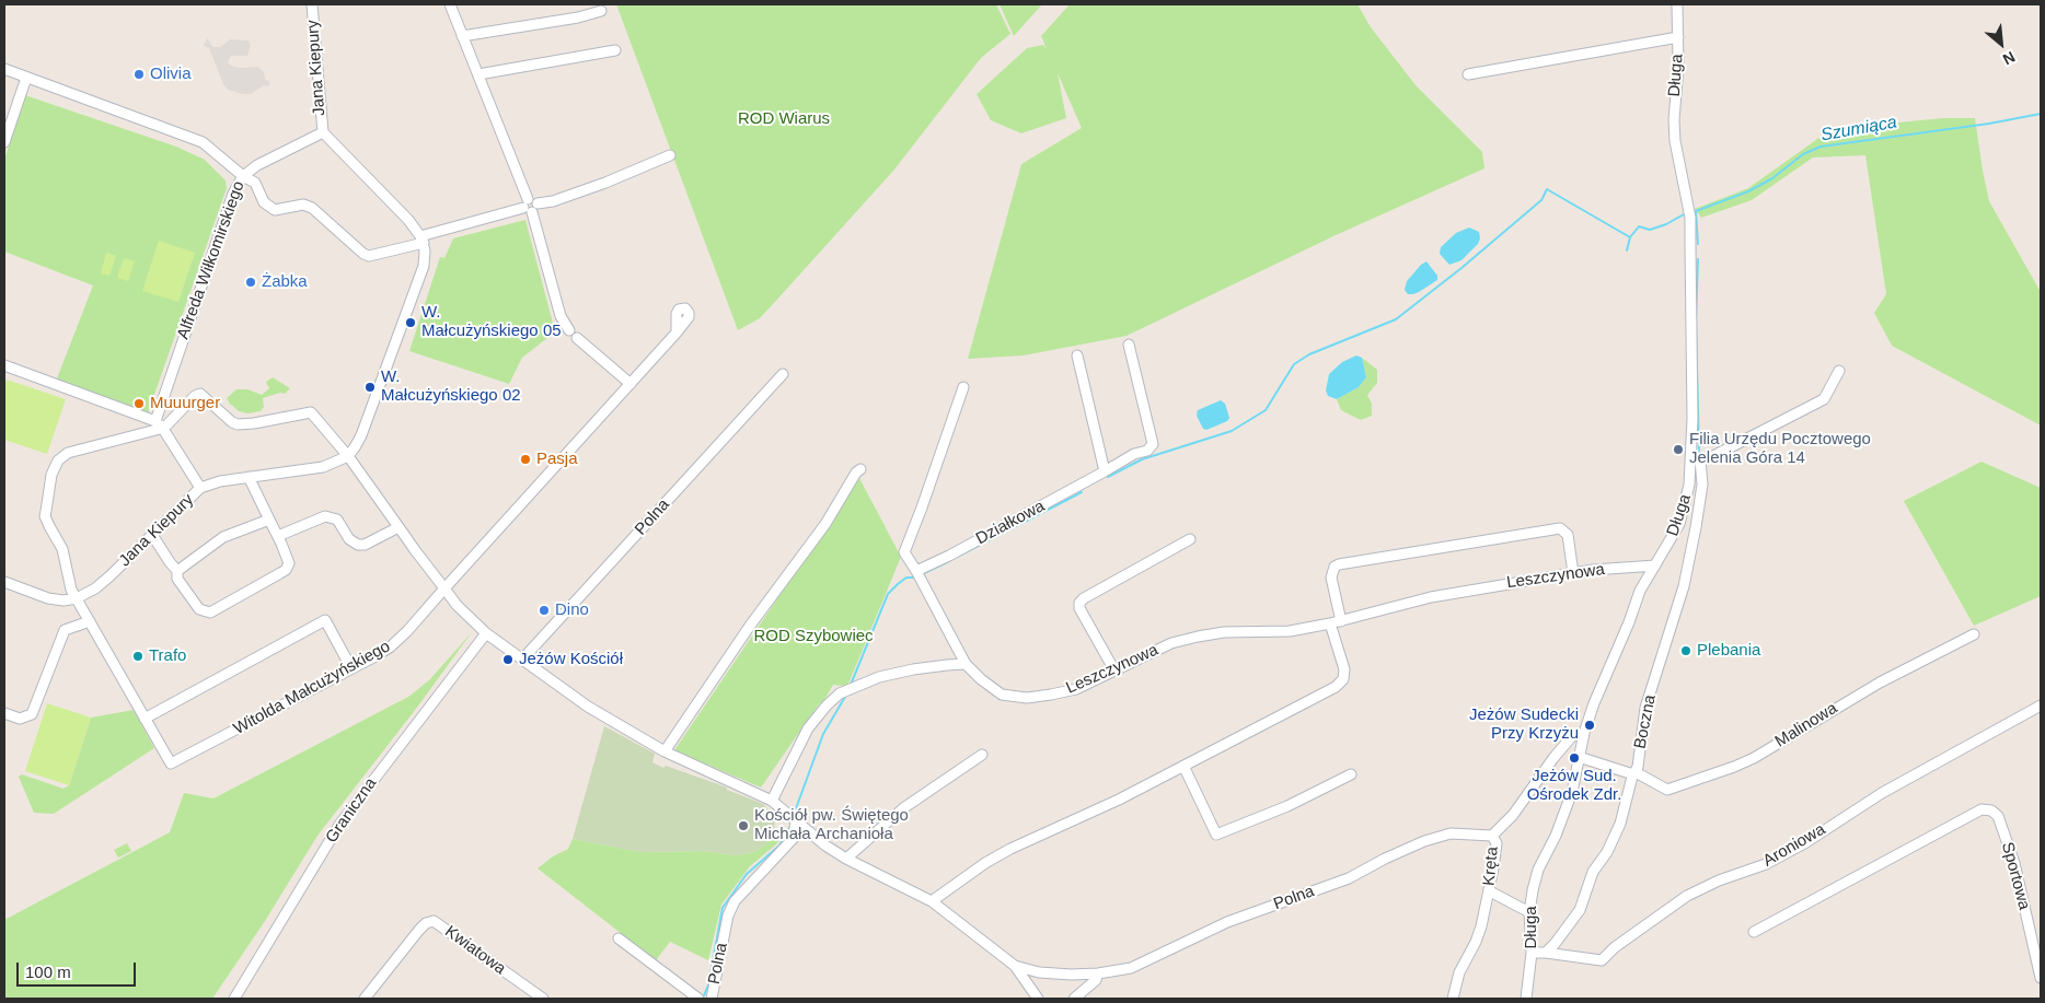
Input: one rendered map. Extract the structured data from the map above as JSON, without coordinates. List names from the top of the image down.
{
  "streets": {
    "street": [
      "Jana Kiepury",
      "Długa",
      "Alfreda Wiłkomirskiego",
      "Polna",
      "Działkowa",
      "Leszczynowa",
      "Witolda Małcużyńskiego",
      "Boczna",
      "Malinowa",
      "Graniczna",
      "Aroniowa",
      "Kręta",
      "Sportowa",
      "Kwiatowa"
    ]
  },
  "crossings": [
    ["Jana Kiepury", "Alfreda Wiłkomirskiego"],
    ["Jana Kiepury", "Witolda Małcużyńskiego"],
    ["Długa", "Leszczynowa"],
    ["Długa", "Boczna"],
    ["Długa", "Malinowa"],
    ["Długa", "Kręta"],
    ["Polna", "Witolda Małcużyńskiego"],
    ["Polna", "Graniczna"],
    ["Polna", "Kręta"],
    ["Boczna", "Malinowa"],
    ["Boczna", "Aroniowa"]
  ],
  "water": ["Szumiąca"],
  "parks": ["ROD Wiarus", "ROD Szybowiec"],
  "places": [
    "Olivia",
    "Żabka",
    "W. Małcużyńskiego 05",
    "W. Małcużyńskiego 02",
    "Muuurger",
    "Filia Urzędu Pocztowego Jelenia Góra 14",
    "Pasja",
    "Dino",
    "Plebania",
    "Trafo",
    "Jeżów Kościół",
    "Jeżów Sudecki Przy Krzyżu",
    "Jeżów Sud. Ośrodek Zdr.",
    "Kościół pw. Świętego Michała Archanioła"
  ],
  "scale_bar": "100 m",
  "north": "bottom right"
}
